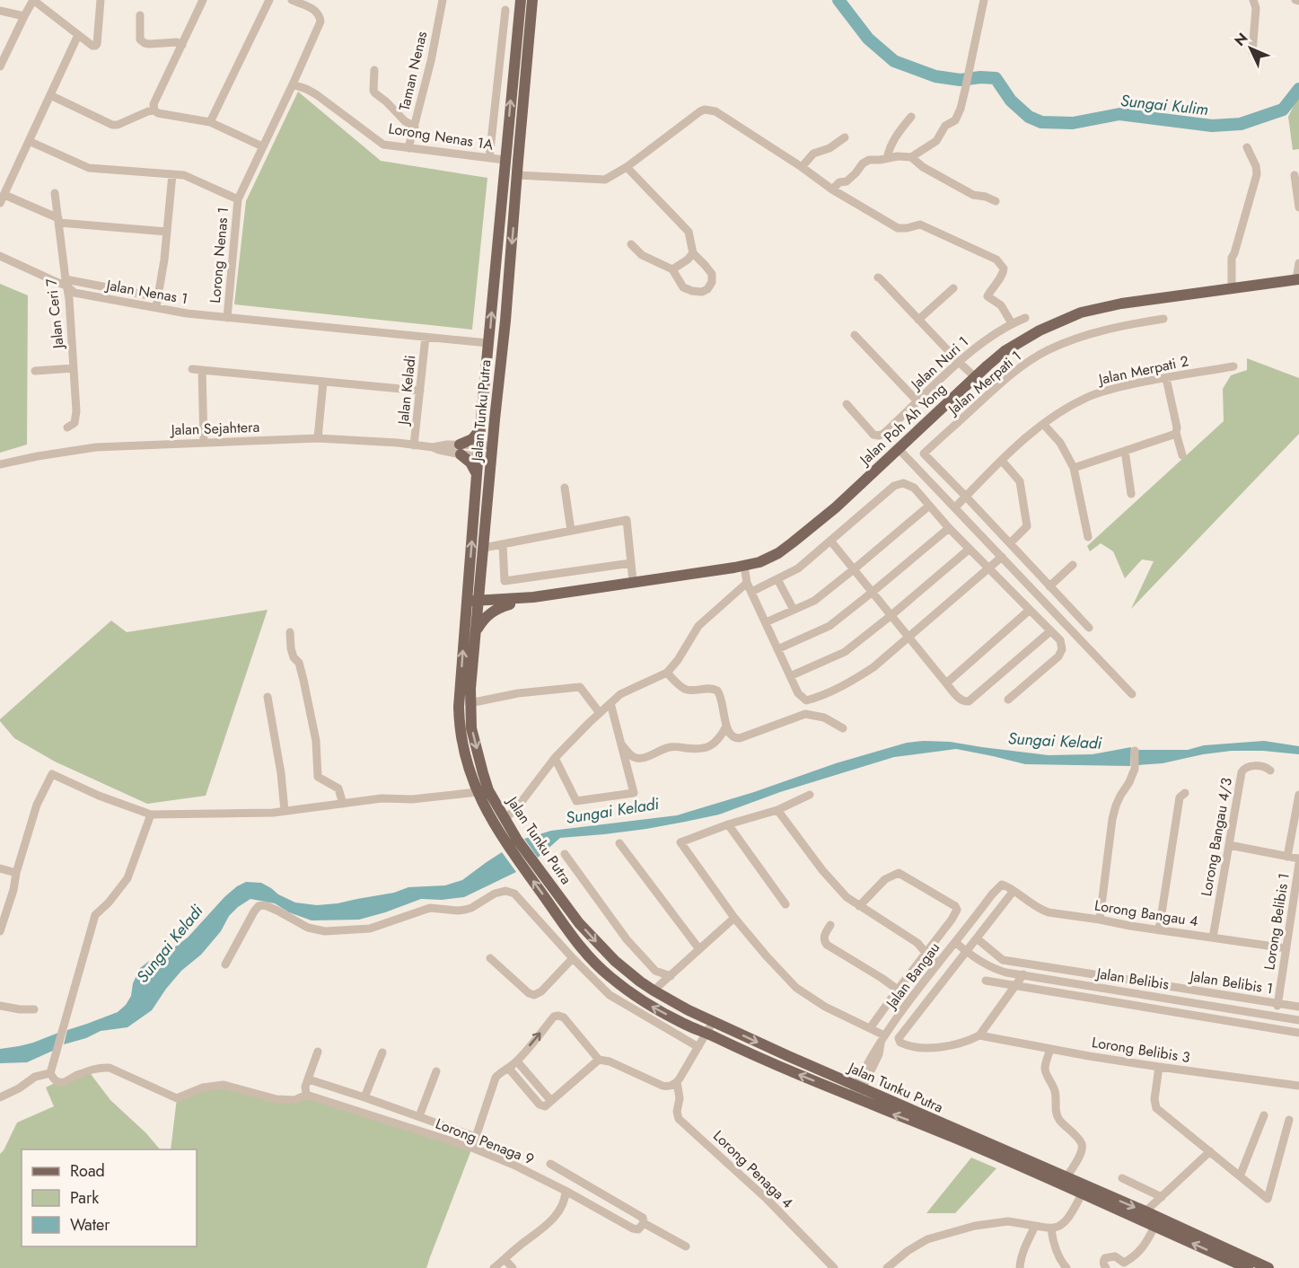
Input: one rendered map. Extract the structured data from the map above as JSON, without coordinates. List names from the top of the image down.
{
  "streets": {
    "main road": ["Jalan Tunku Putra", "Jalan Poh Ah Yong"],
    "street": [
      "Taman Nenas",
      "Lorong Nenas 1A",
      "Lorong Nenas 1",
      "Jalan Nenas 1",
      "Jalan Ceri 7",
      "Jalan Nuri 1",
      "Jalan Merpati 2",
      "Jalan Merpati 1",
      "Jalan Keladi",
      "Jalan Sejahtera",
      "Lorong Bangau 4/3",
      "Lorong Bangau 4",
      "Lorong Belibis 1",
      "Jalan Bangau",
      "Jalan Belibis",
      "Jalan Belibis 1",
      "Lorong Belibis 3",
      "Lorong Penaga 9",
      "Lorong Penaga 4"
    ]
  },
  "crossings": [
    ["Taman Nenas", "Lorong Nenas 1A"],
    ["Lorong Nenas 1A", "Lorong Nenas 1"],
    ["Lorong Nenas 1A", "Jalan Tunku Putra"],
    ["Lorong Nenas 1", "Jalan Nenas 1"],
    ["Lorong Nenas 1", "Jalan Keladi"],
    ["Lorong Nenas 1", "Jalan Tunku Putra"],
    ["Jalan Nenas 1", "Jalan Ceri 7"],
    ["Jalan Merpati 2", "Jalan Merpati 1"],
    ["Jalan Keladi", "Jalan Sejahtera"],
    ["Jalan Tunku Putra", "Jalan Poh Ah Yong"],
    ["Jalan Tunku Putra", "Jalan Sejahtera"],
    ["Jalan Tunku Putra", "Jalan Bangau"],
    ["Lorong Bangau 4/3", "Lorong Bangau 4"],
    ["Lorong Bangau 4/3", "Lorong Belibis 1"],
    ["Lorong Bangau 4", "Lorong Belibis 1"],
    ["Lorong Bangau 4", "Jalan Bangau"],
    ["Lorong Belibis 1", "Jalan Belibis"],
    ["Lorong Belibis 1", "Jalan Belibis 1"],
    ["Jalan Bangau", "Jalan Belibis"]
  ],
  "water": ["Sungai Kulim", "Sungai Keladi"],
  "legend": ["Road", "Park", "Water"],
  "north": "top left"
}
